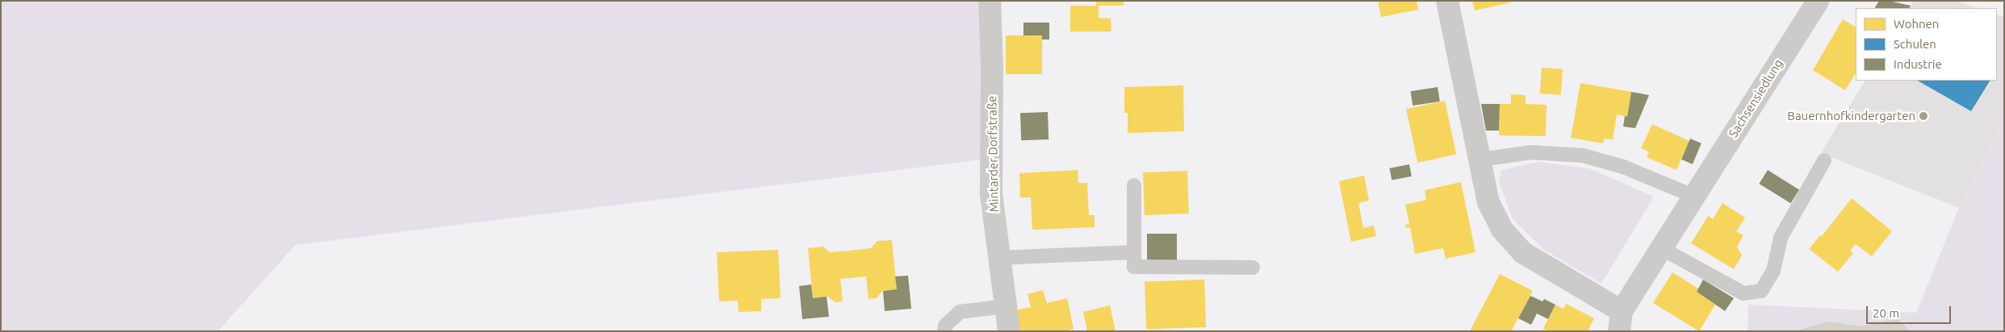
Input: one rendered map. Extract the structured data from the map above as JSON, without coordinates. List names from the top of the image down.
{
  "streets": {
    "street": ["Sachsensiedlung", "Mintarder Dorfstraße"]
  },
  "places": ["Bauernhofkindergarten"],
  "legend": ["Wohnen", "Schulen", "Industrie"],
  "scale_bar": "20 m"
}
